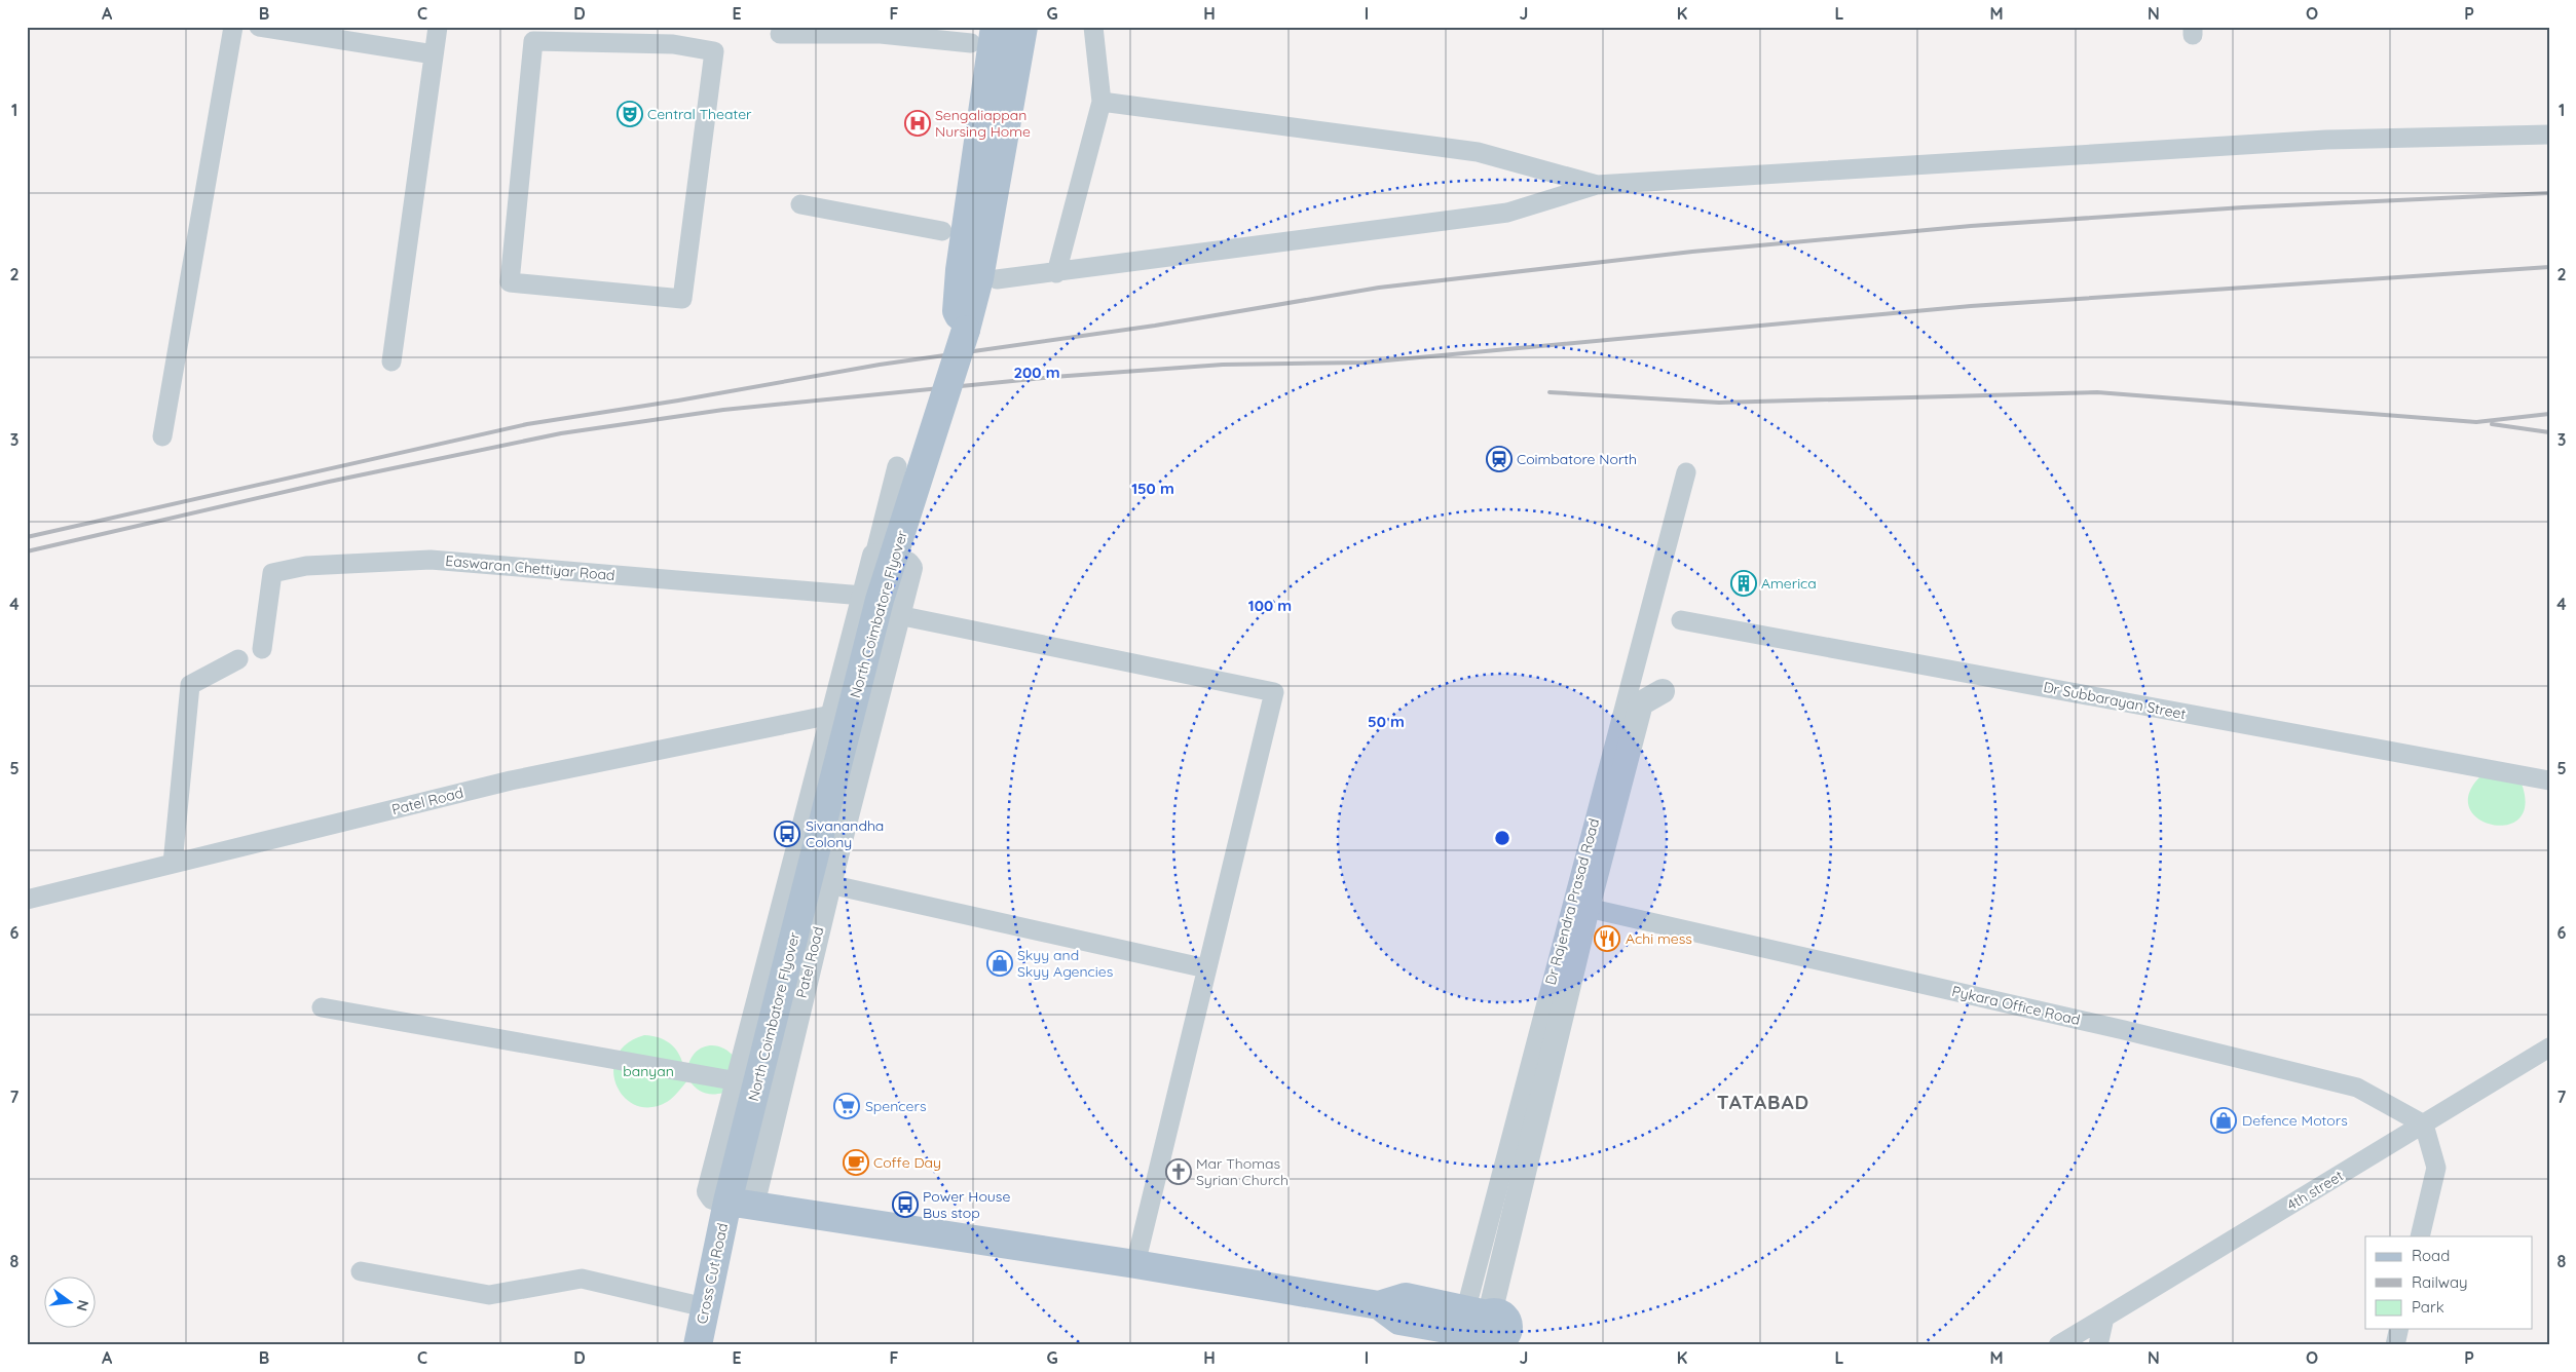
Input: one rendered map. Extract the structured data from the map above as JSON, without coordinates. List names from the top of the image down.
{
  "streets": {
    "main road": ["North Coimbatore Flyover", "Cross Cut Road"],
    "street": [
      "Easwaran Chettiyar Road",
      "Dr Subbarayan Street",
      "Patel Road",
      "Dr Rajendra Prasad Road",
      "Pykara Office Road",
      "4th street"
    ]
  },
  "crossings": [
    ["North Coimbatore Flyover", "Patel Road"],
    ["North Coimbatore Flyover", "Cross Cut Road"],
    ["Patel Road", "Cross Cut Road"],
    ["Pykara Office Road", "4th street"]
  ],
  "districts": ["TATABAD"],
  "parks": ["banyan"],
  "places": {
    "theatre": ["Central Theater"],
    "hospital": ["Sengaliappan Nursing Home"],
    "station": ["Coimbatore North"],
    "building": ["America"],
    "bus stop": ["Sivanandha Colony", "Power House Bus stop"],
    "restaurant": ["Achi mess"],
    "shop": ["Skyy and Skyy Agencies", "Defence Motors"],
    "supermarket": ["Spencers"],
    "cafe": ["Coffe Day"],
    "church": ["Mar Thomas Syrian Church"]
  },
  "legend": ["Road", "Railway", "Park"],
  "north": "right",
  "grid": {
    "columns": [
      "A",
      "B",
      "C",
      "D",
      "E",
      "F",
      "G",
      "H",
      "I",
      "J",
      "K",
      "L",
      "M",
      "N",
      "O",
      "P"
    ],
    "rows": [
      "1",
      "2",
      "3",
      "4",
      "5",
      "6",
      "7",
      "8"
    ]
  },
  "rings": [
    "200 m",
    "150 m",
    "100 m",
    "50 m"
  ]
}
